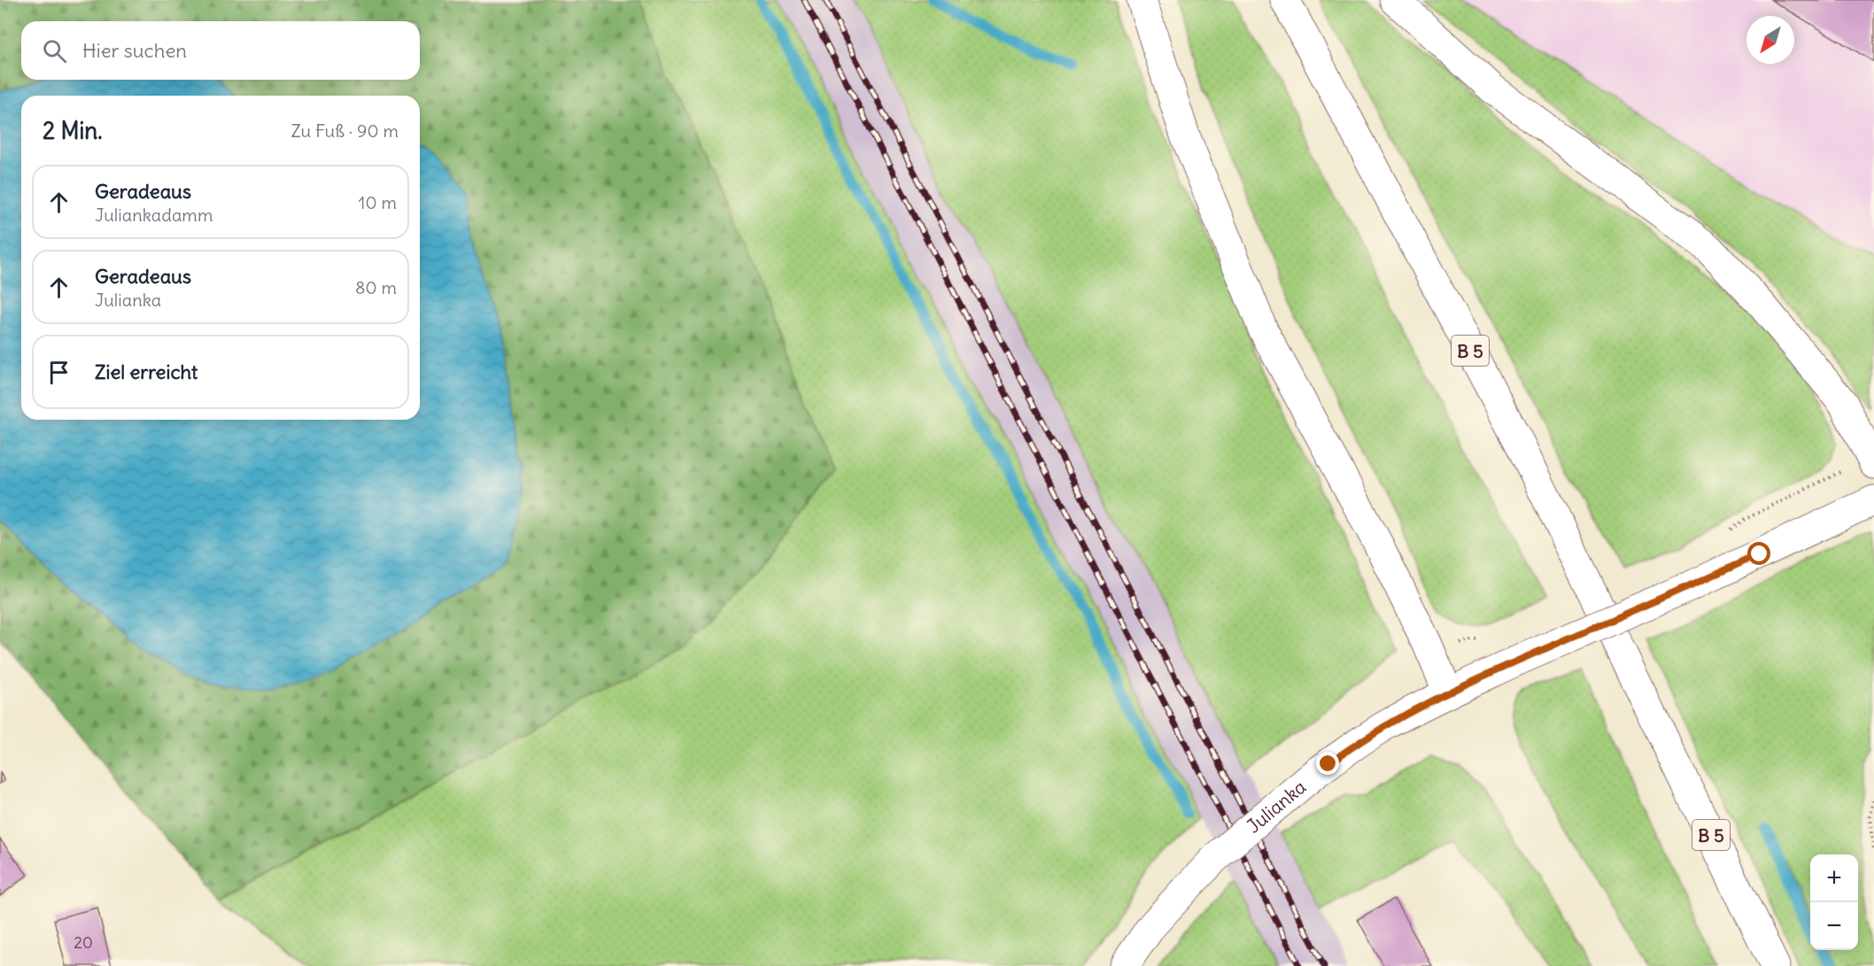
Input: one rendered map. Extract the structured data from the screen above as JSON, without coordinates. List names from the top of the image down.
{
  "streets": {
    "main road": ["B 5", "Julianka"]
  },
  "house_numbers": ["20"],
  "north": "bottom left",
  "page": {
    "search": "Hier suchen",
    "heading": ["2 Min.", "Zu Fuß · 90 m"],
    "list": [
      ["Geradeaus", "Juliankadamm", "10 m"],
      ["Geradeaus", "Julianka", "80 m"],
      "Ziel erreicht"
    ],
    "map_buttons": ["+", "−"]
  }
}
